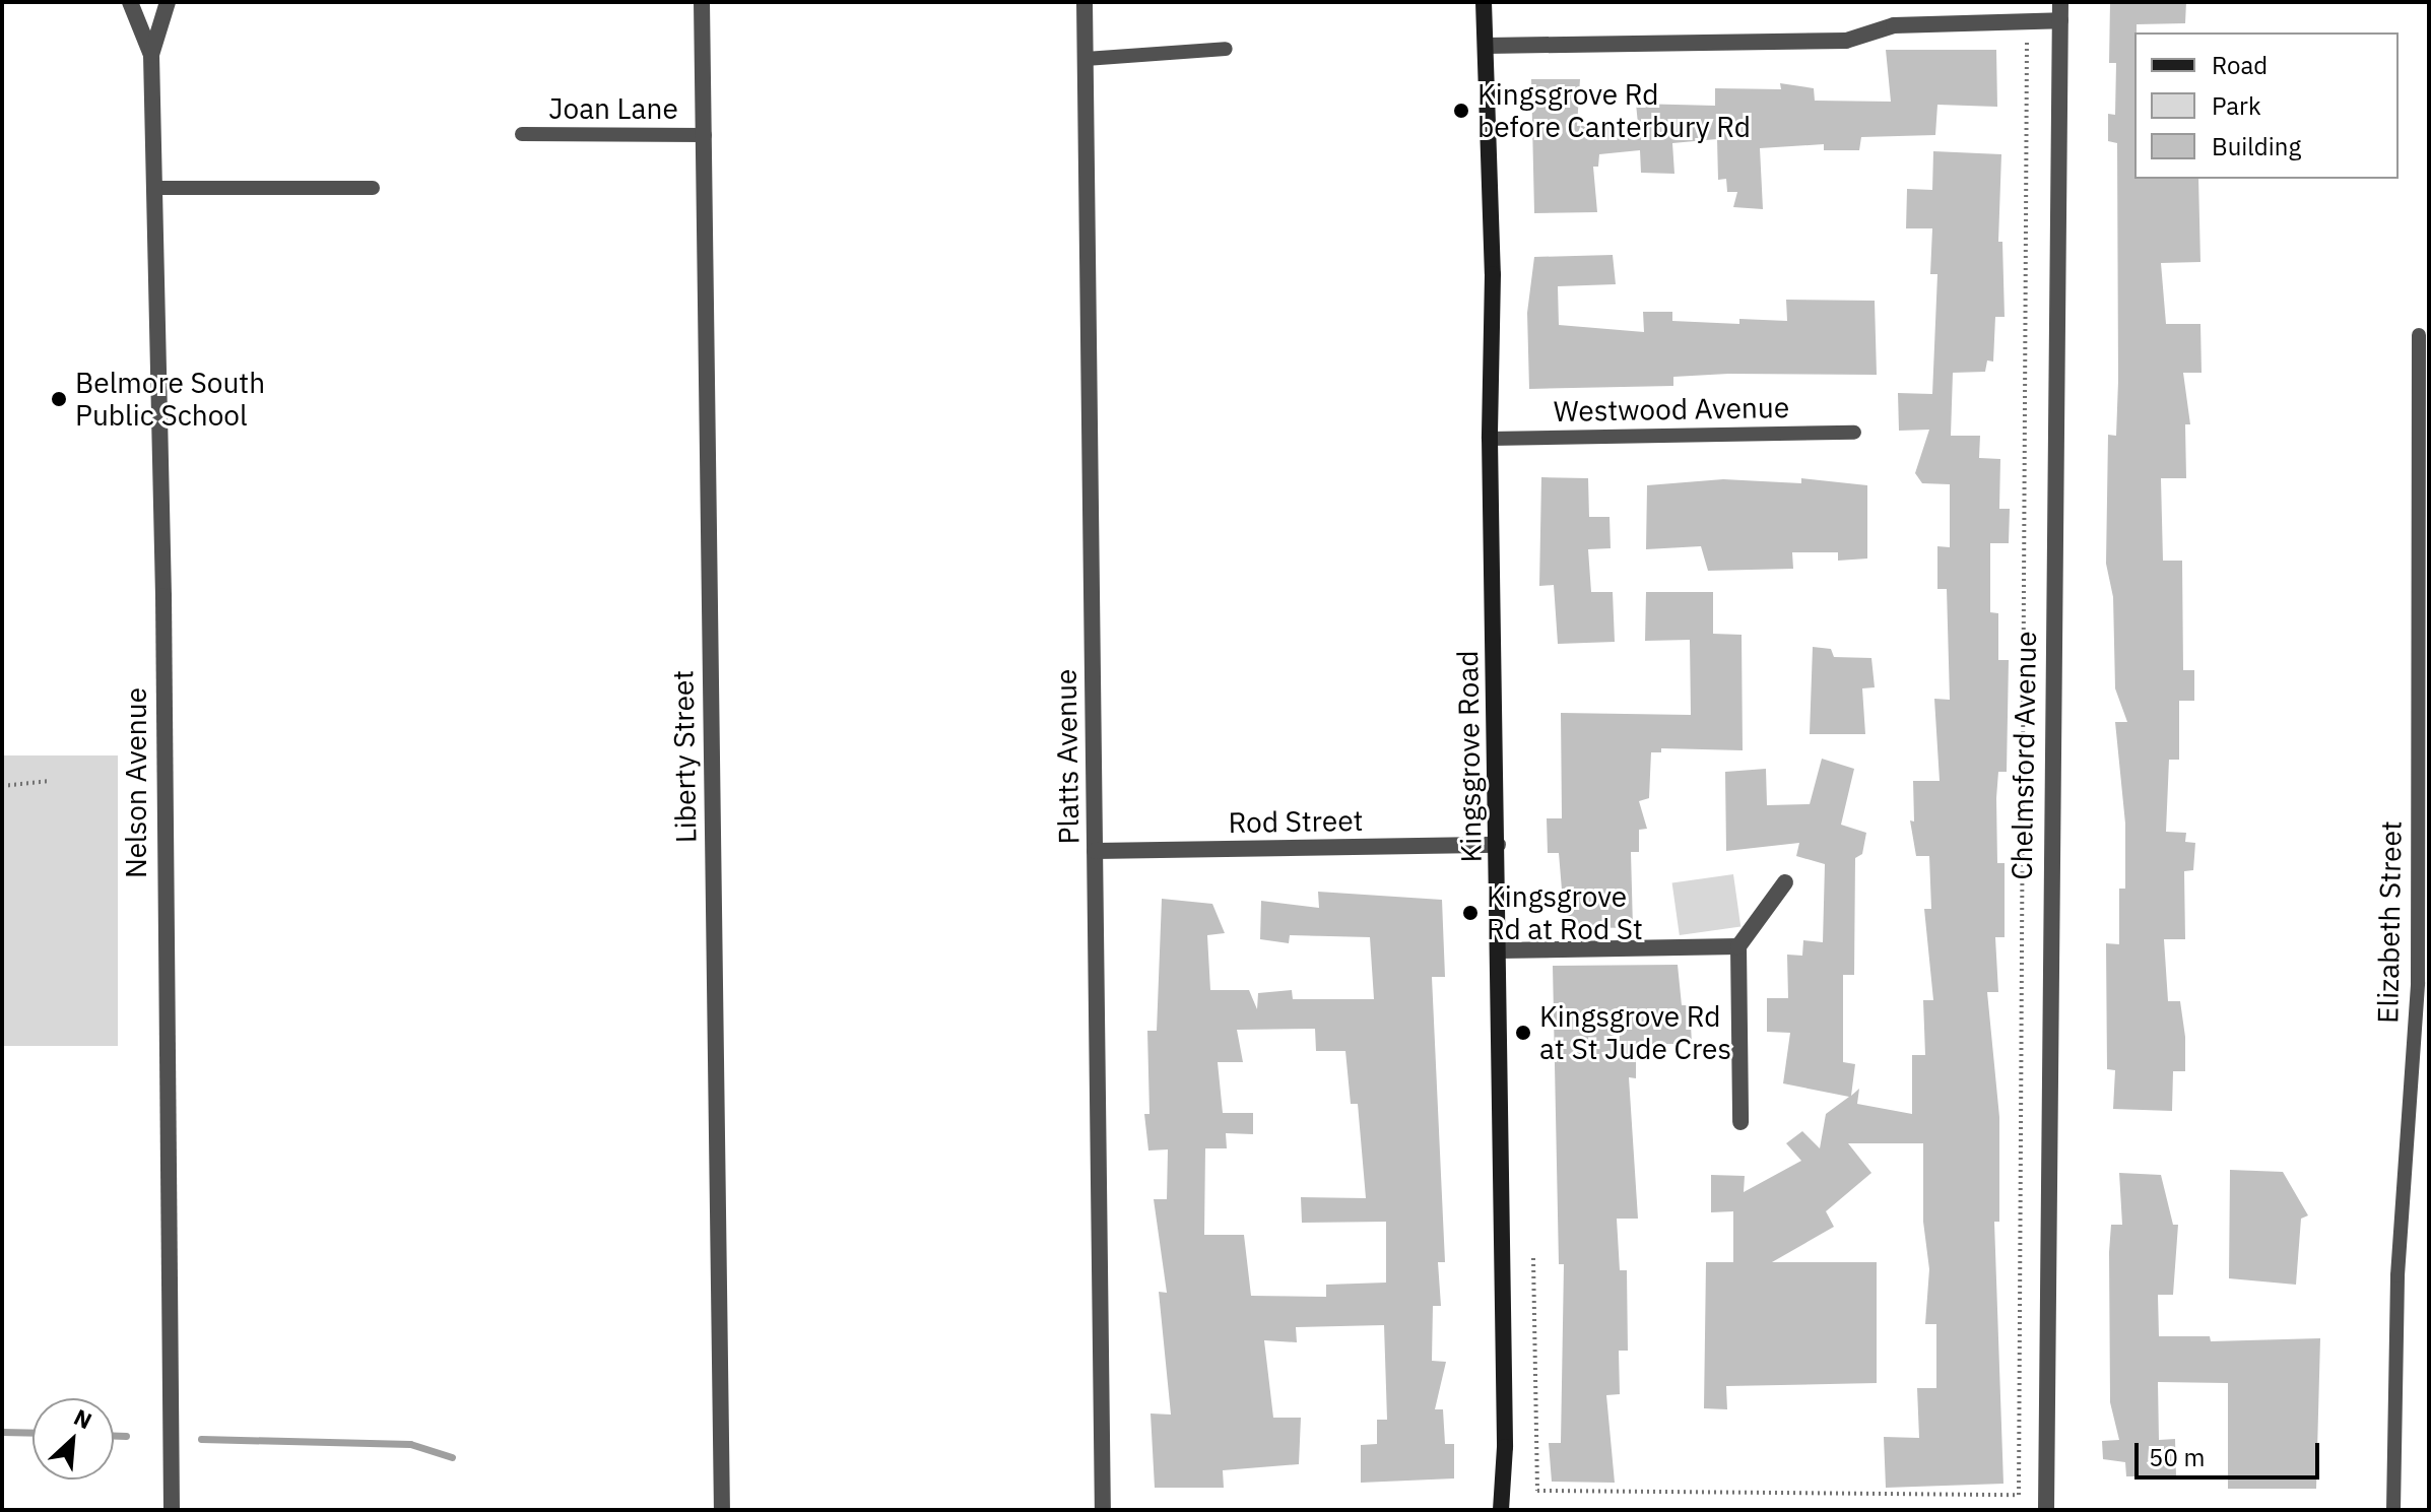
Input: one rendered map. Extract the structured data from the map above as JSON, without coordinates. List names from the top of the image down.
{
  "streets": {
    "main road": ["Kingsgrove Road"],
    "street": [
      "Chelmsford Avenue",
      "Liberty Street",
      "Platts Avenue",
      "Nelson Avenue",
      "Rod Street"
    ],
    "lane": ["Joan Lane", "Westwood Avenue", "Elizabeth Street"]
  },
  "crossings": [
    ["Joan Lane", "Liberty Street"],
    ["Westwood Avenue", "Kingsgrove Road"],
    ["Platts Avenue", "Rod Street"],
    ["Kingsgrove Road", "Rod Street"]
  ],
  "places": [
    "Kingsgrove Rd before Canterbury Rd",
    "Belmore South Public School",
    "Kingsgrove Rd at Rod St",
    "Kingsgrove Rd at St Jude Cres"
  ],
  "legend": ["Road", "Park", "Building"],
  "scale_bar": "50 m",
  "north": "top right"
}
